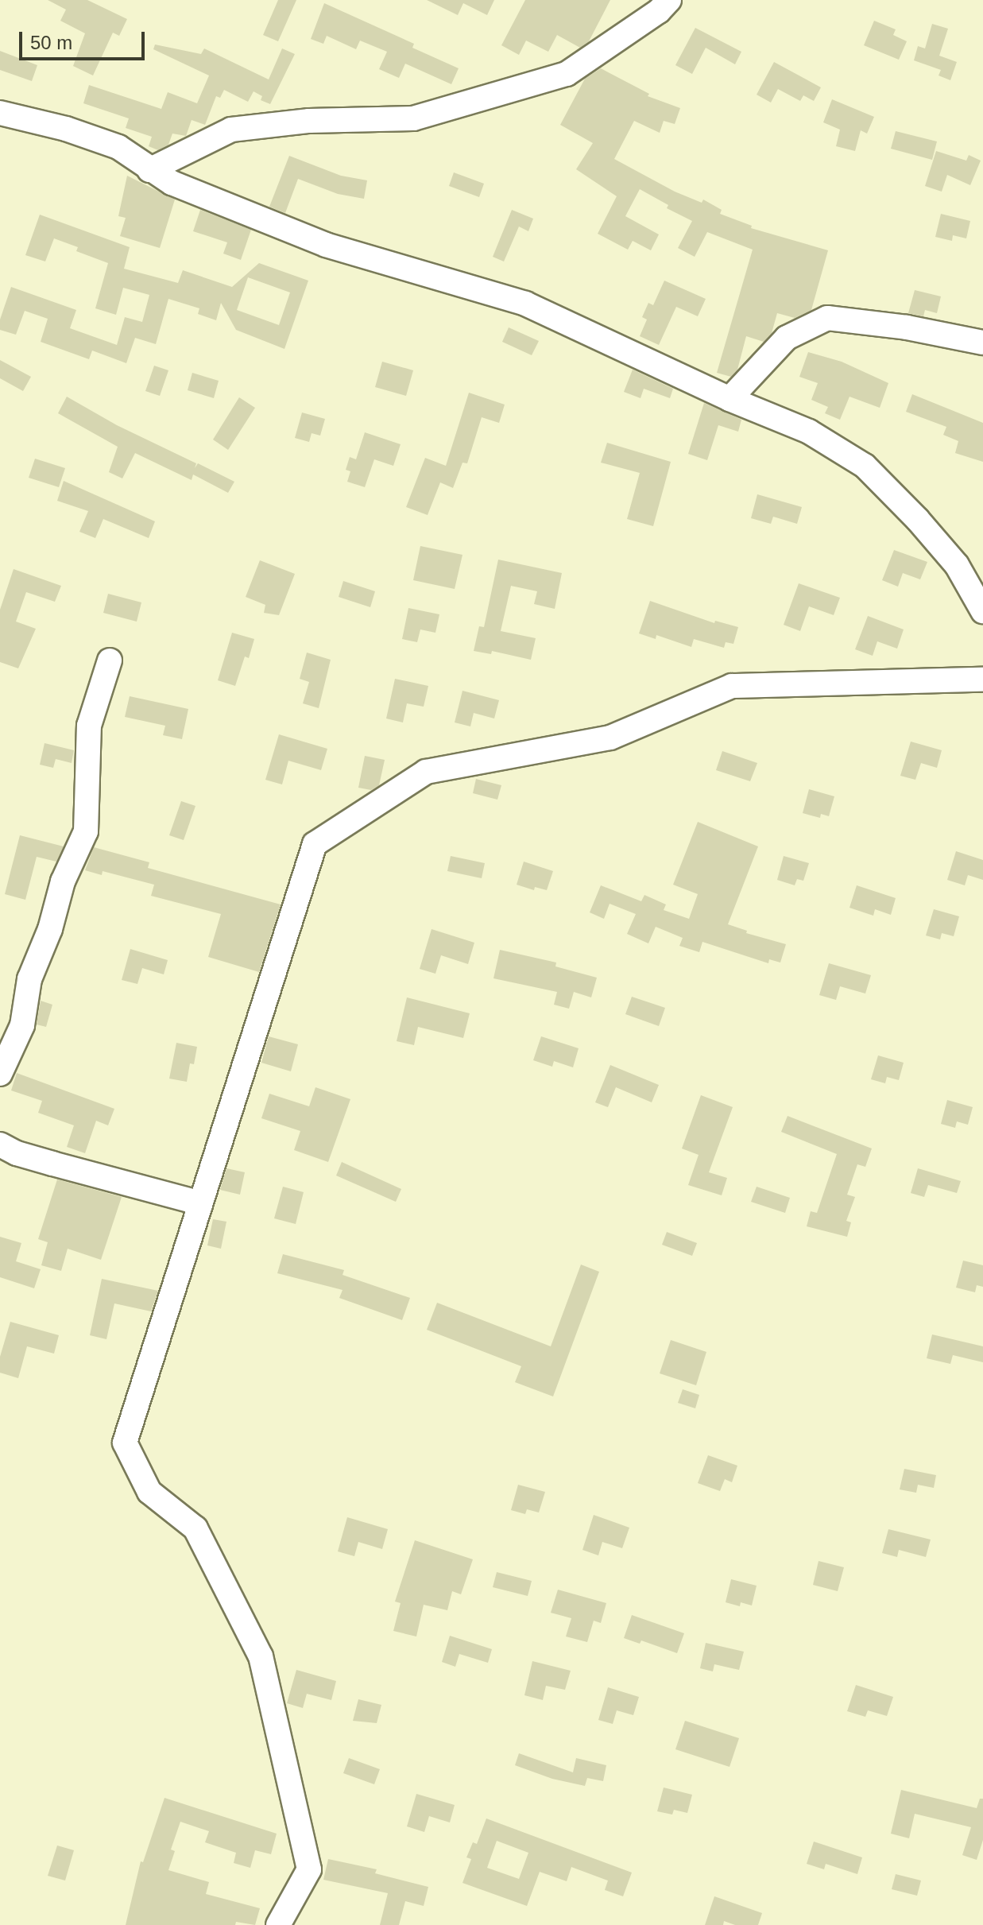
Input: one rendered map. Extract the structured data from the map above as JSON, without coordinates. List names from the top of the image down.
{
  "scale_bar": "50 m"
}
